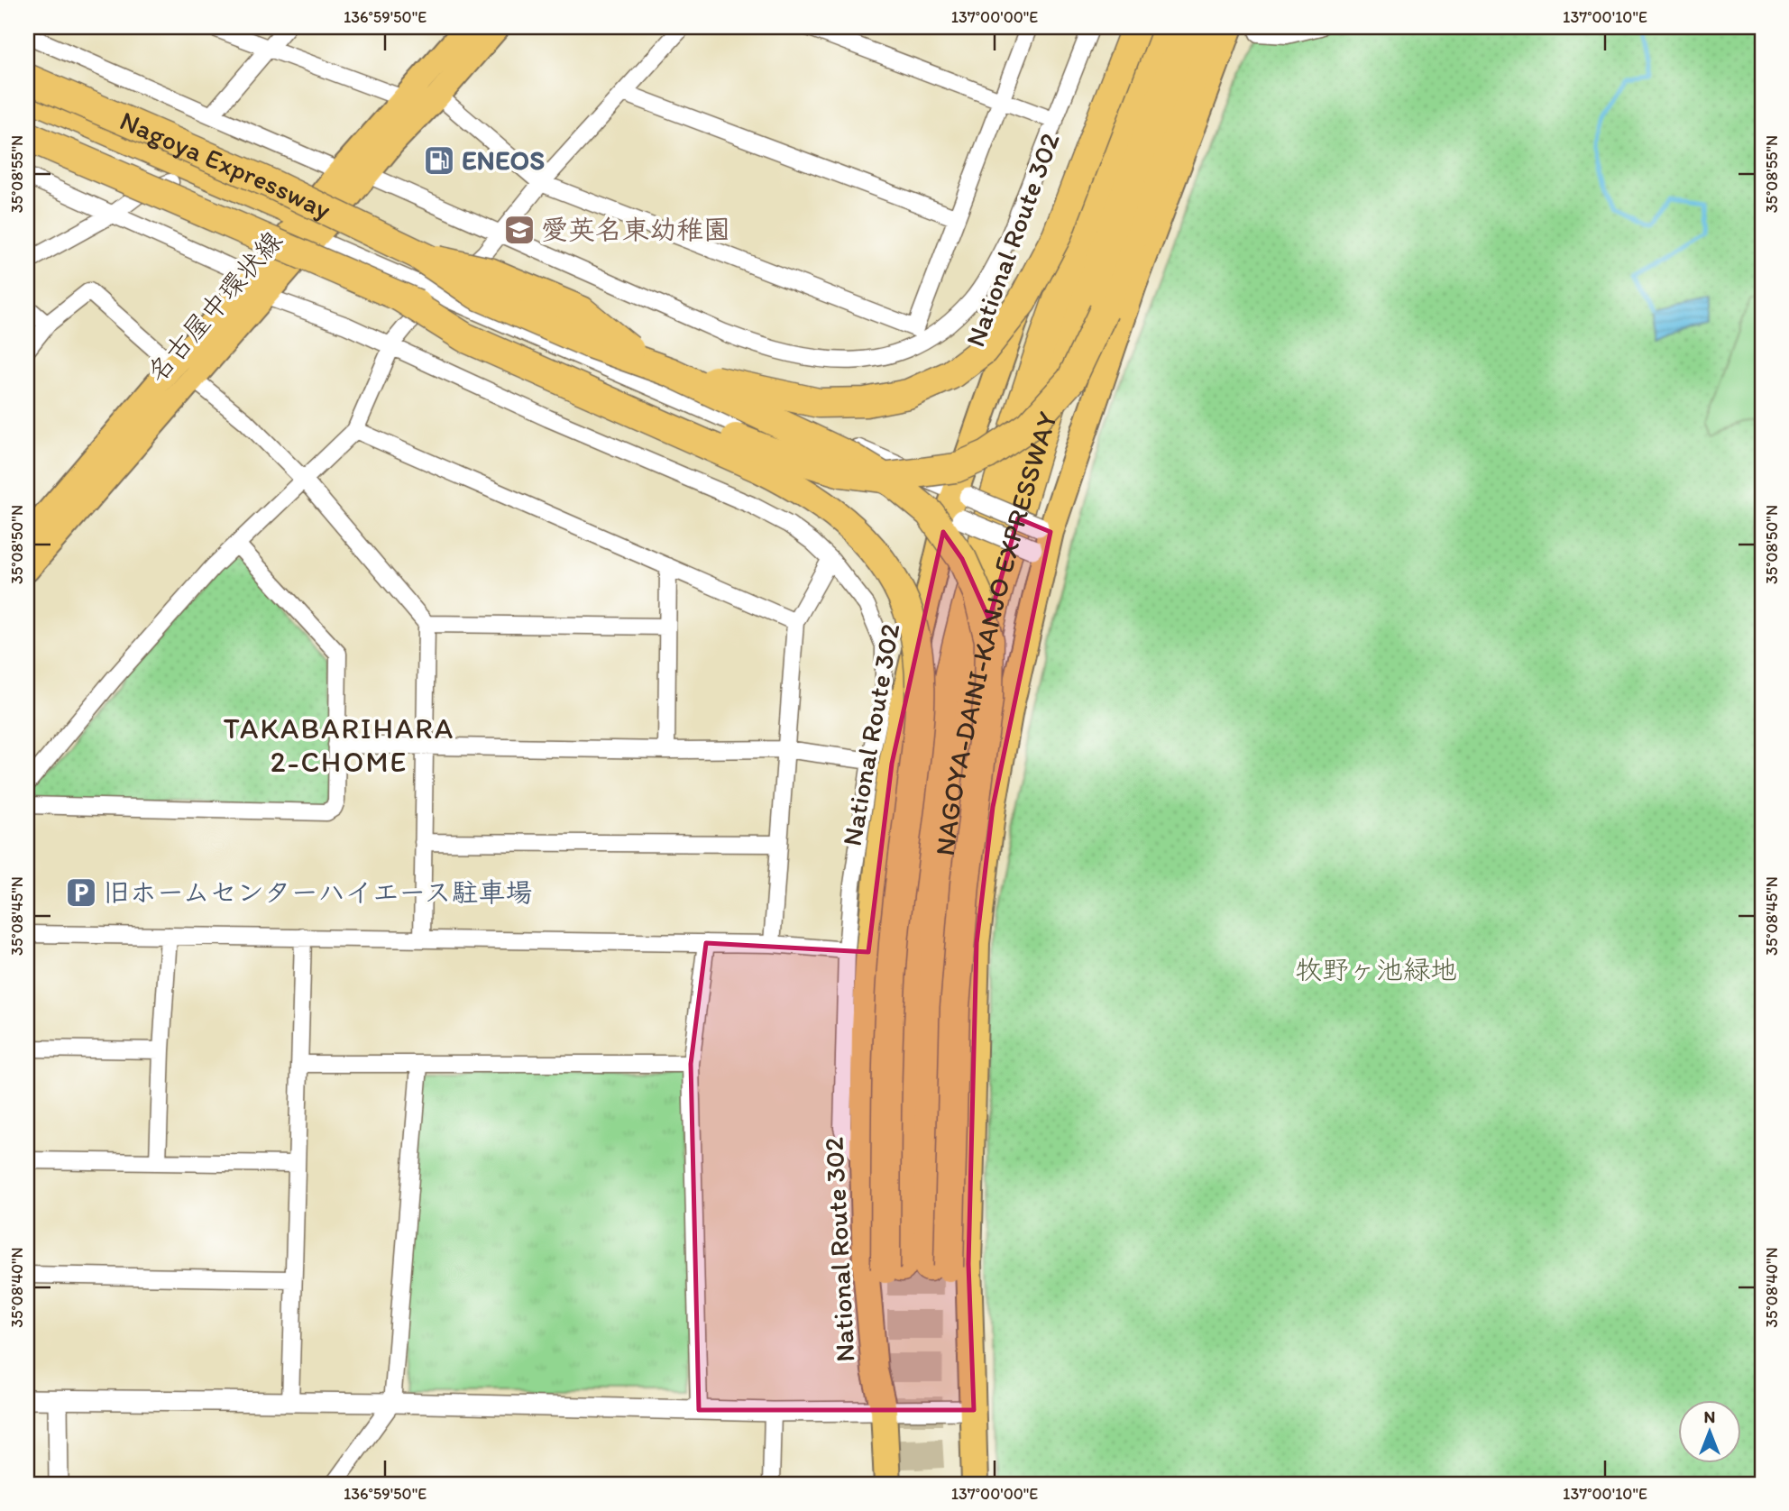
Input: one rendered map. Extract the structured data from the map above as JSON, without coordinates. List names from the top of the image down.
{
  "streets": {
    "highway": ["Nagoya Expressway", "National Route 302", "NAGOYA-DAINI-KANJO EXPRESSWAY"],
    "main road": ["名古屋中環状線"]
  },
  "districts": ["TAKABARIHARA 2-CHOME"],
  "parks": ["牧野ヶ池緑地"],
  "places": {
    "fuel station": ["ENEOS"],
    "school or university": ["愛英名東幼稚園"],
    "parking": ["旧ホームセンターハイエース駐車場"]
  },
  "north": "top",
  "coordinates": [
    "136°59'50\"E",
    "137°00'00\"E",
    "137°00'10\"E",
    "35°08'55\"N",
    "35°08'50\"N",
    "35°08'45\"N",
    "35°08'40\"N"
  ]
}
